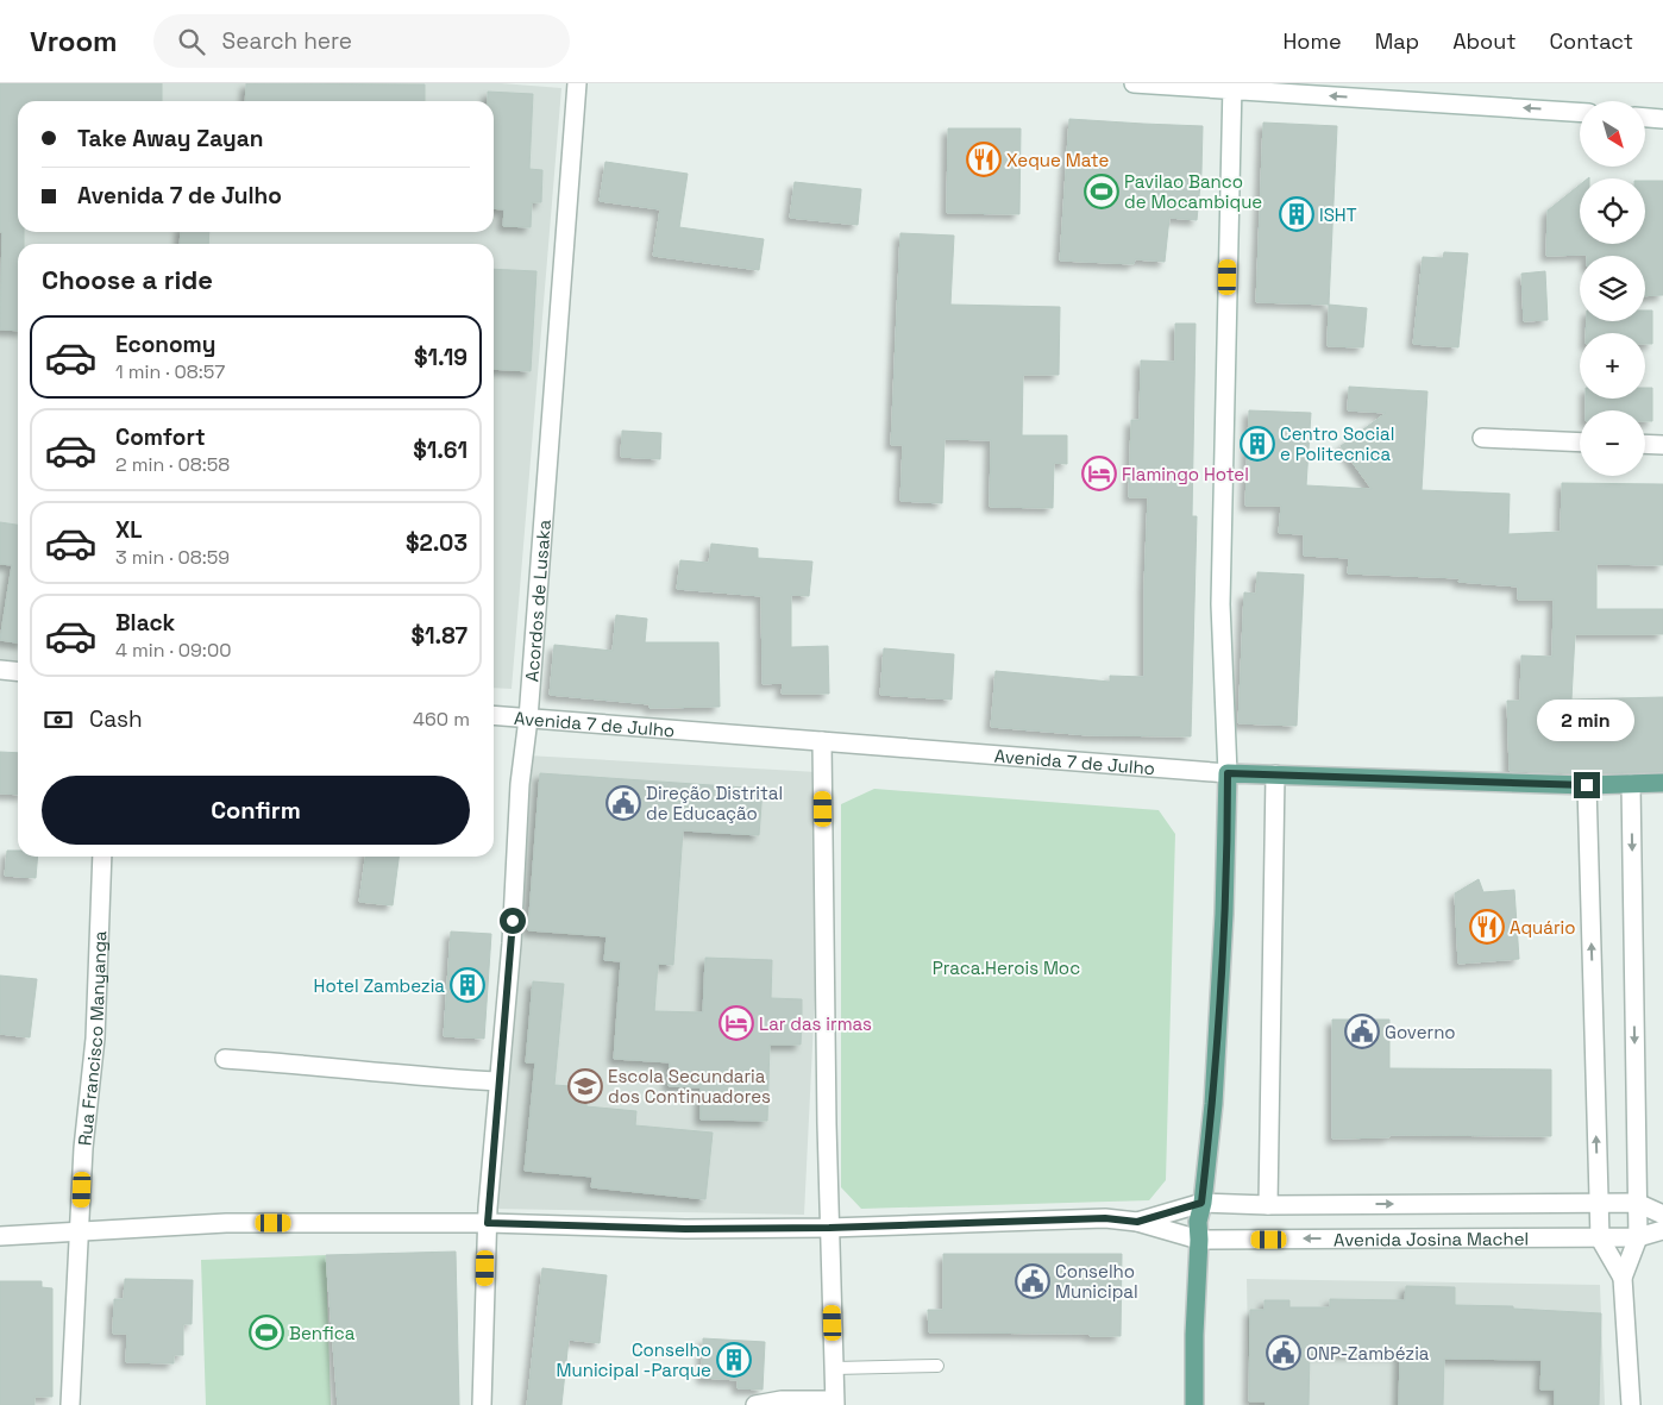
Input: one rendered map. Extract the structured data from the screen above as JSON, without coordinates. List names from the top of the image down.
{
  "streets": {
    "main road": ["Avenida 7 de Julho"],
    "street": ["Acordos de Lusaka", "Rua Francisco Manyanga", "Avenida Josina Machel"]
  },
  "crossings": [
    ["Acordos de Lusaka", "Avenida 7 de Julho"]
  ],
  "parks": ["Praca.Herois Moc"],
  "places": {
    "restaurant": ["Xeque Mate", "Aquário"],
    "sports": ["Pavilao Banco de Mocambique", "Benfica"],
    "building": [
      "ISHT",
      "Centro Social e Politecnica",
      "Hotel Zambezia",
      "Conselho Municipal -Parque"
    ],
    "hotel": ["Flamingo Hotel", "Lar das irmas"],
    "public building": [
      "Direção Distrital de Educação",
      "Governo",
      "Conselho Municipal",
      "ONP-Zambézia"
    ],
    "school or university": ["Escola Secundaria dos Continuadores"]
  },
  "north": "bottom right",
  "page": {
    "header": "Vroom",
    "search": "Search here",
    "nav": [
      "Home",
      "Map",
      "About",
      "Contact"
    ],
    "map_buttons": ["+", "−"],
    "banner": ["Take Away Zayan", "Avenida 7 de Julho"],
    "heading": "Choose a ride",
    "list": [
      {
        "name": "Economy",
        "note": "1 min · 08:57",
        "value": "$1.19"
      },
      {
        "name": "Comfort",
        "note": "2 min · 08:58",
        "value": "$1.61"
      },
      {
        "name": "XL",
        "note": "3 min · 08:59",
        "value": "$2.03"
      },
      {
        "name": "Black",
        "note": "4 min · 09:00",
        "value": "$1.87"
      }
    ],
    "pay": ["Cash", "460 m"],
    "bubble": "2 min",
    "buttons": "Confirm"
  }
}
